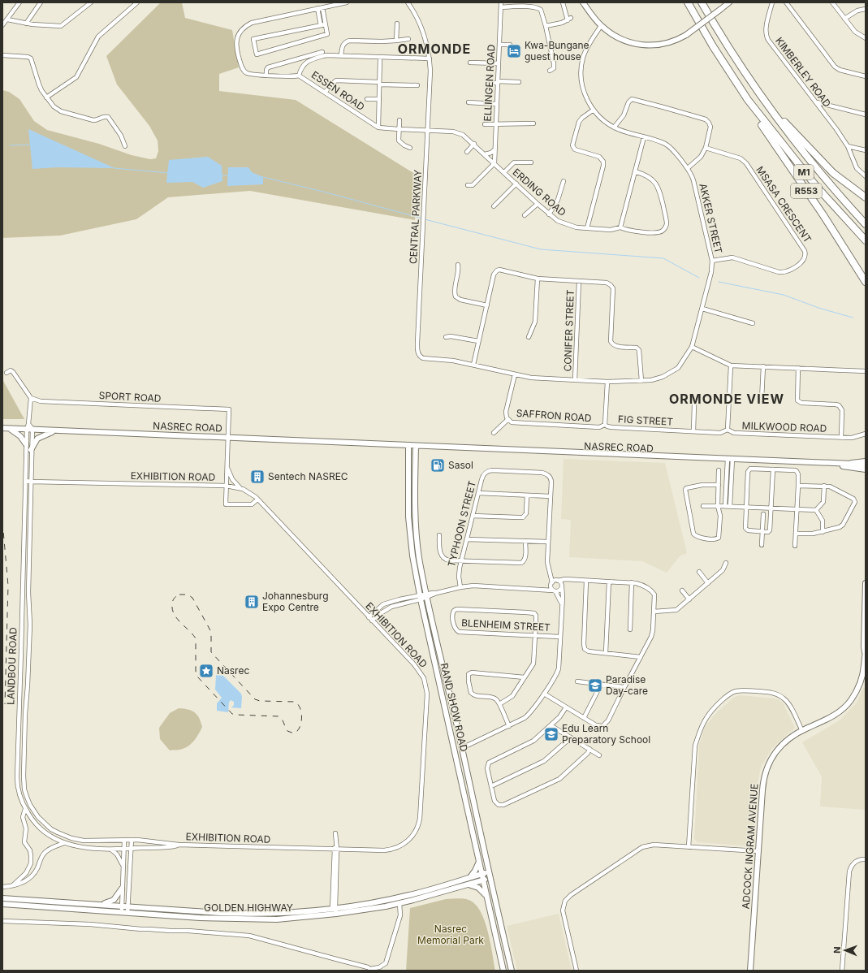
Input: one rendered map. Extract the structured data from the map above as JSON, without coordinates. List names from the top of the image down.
{
  "streets": {
    "highway": ["M1", "R553"],
    "main road": [
      "NASREC ROAD",
      "RAND SHOW ROAD",
      "ADCOCK INGRAM AVENUE",
      "GOLDEN HIGHWAY"
    ],
    "street": [
      "KIMBERLEY ROAD",
      "ELLINGEN ROAD",
      "ESSEN ROAD",
      "ERDING ROAD",
      "MSASA CRESCENT",
      "CENTRAL PARKWAY",
      "AKKER STREET",
      "CONIFER STREET",
      "SPORT ROAD",
      "SAFFRON ROAD",
      "FIG STREET",
      "MILKWOOD ROAD",
      "EXHIBITION ROAD",
      "TYPHOON STREET",
      "BLENHEIM STREET",
      "LANDBOU ROAD"
    ]
  },
  "crossings": [
    ["ELLINGEN ROAD", "ERDING ROAD"],
    ["ESSEN ROAD", "ERDING ROAD"],
    ["ESSEN ROAD", "CENTRAL PARKWAY"],
    ["M1", "R553"],
    ["ERDING ROAD", "CENTRAL PARKWAY"],
    ["MSASA CRESCENT", "AKKER STREET"],
    ["CENTRAL PARKWAY", "AKKER STREET"],
    ["AKKER STREET", "CONIFER STREET"],
    ["AKKER STREET", "SAFFRON ROAD"],
    ["AKKER STREET", "FIG STREET"],
    ["SPORT ROAD", "NASREC ROAD"],
    ["SPORT ROAD", "LANDBOU ROAD"],
    ["SAFFRON ROAD", "FIG STREET"],
    ["FIG STREET", "MILKWOOD ROAD"],
    ["NASREC ROAD", "LANDBOU ROAD"],
    ["NASREC ROAD", "RAND SHOW ROAD"],
    ["EXHIBITION ROAD", "LANDBOU ROAD"],
    ["RAND SHOW ROAD", "GOLDEN HIGHWAY"]
  ],
  "districts": ["ORMONDE", "ORMONDE VIEW"],
  "parks": ["Nasrec Memorial Park"],
  "places": {
    "hotel": ["Kwa-Bungane guest house"],
    "fuel station": ["Sasol"],
    "building": ["Sentech NASREC", "Johannesburg Expo Centre"],
    "place": ["Nasrec"],
    "school or university": ["Paradise Day-care", "Edu Learn Preparatory School"]
  },
  "north": "left"
}
